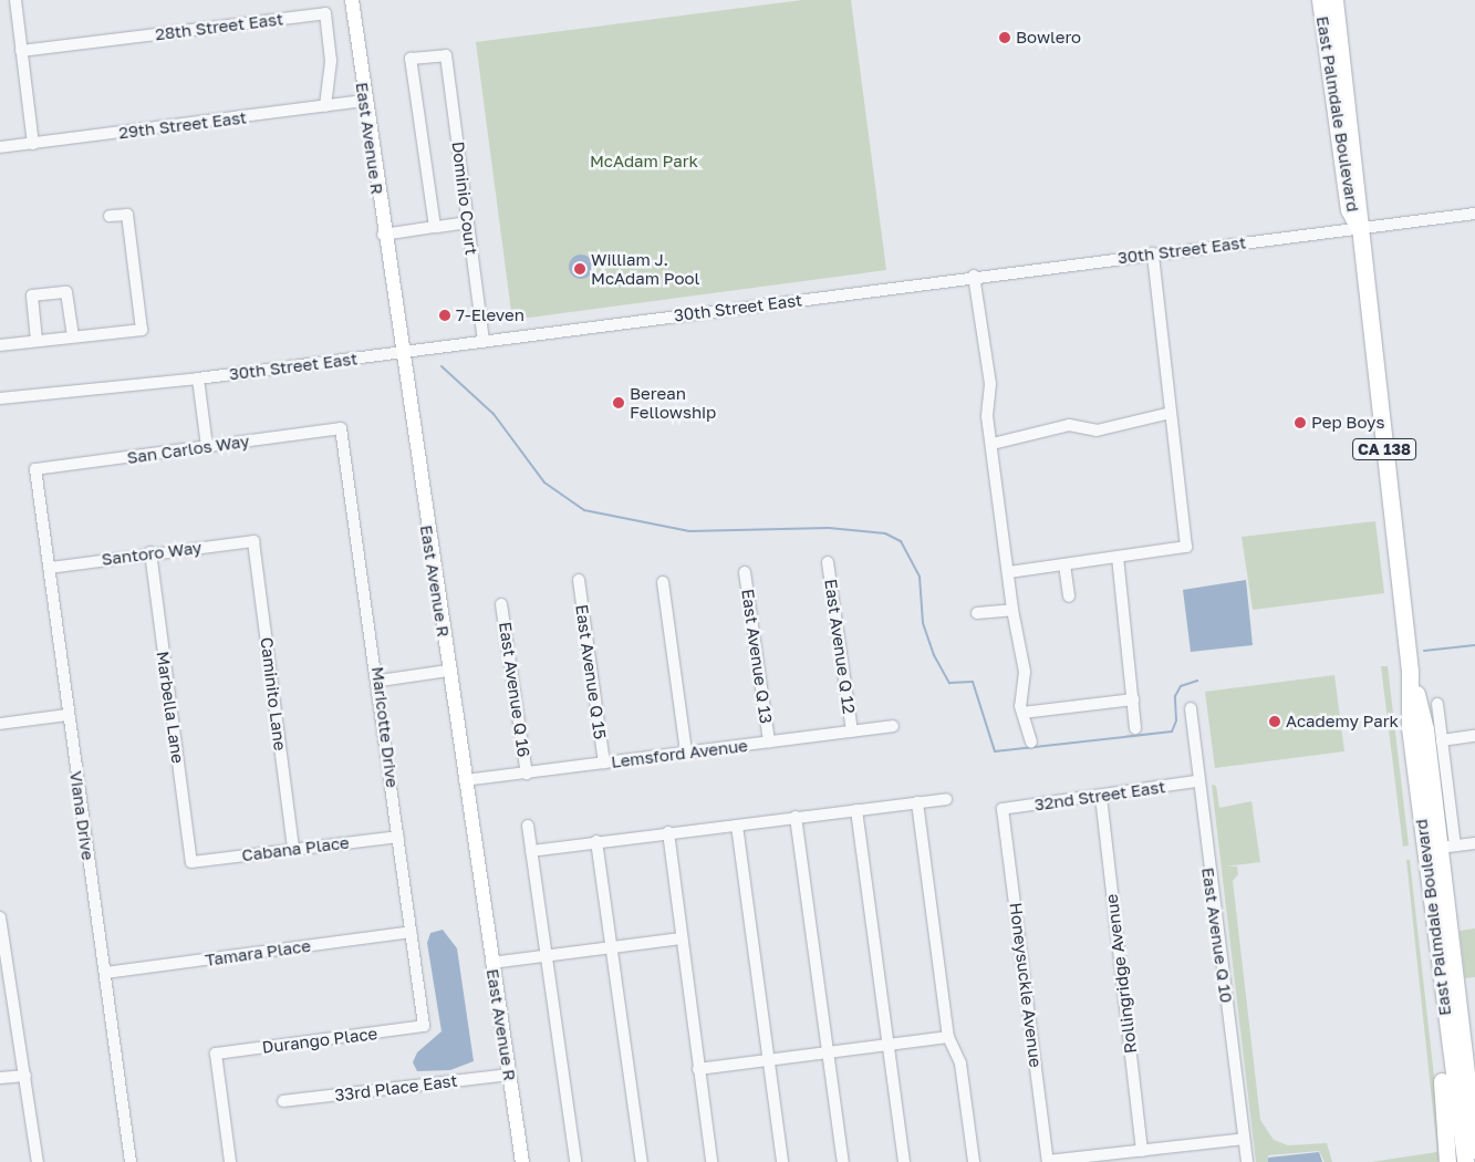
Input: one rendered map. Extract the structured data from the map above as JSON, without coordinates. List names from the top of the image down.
{
  "streets": {
    "highway": ["East Palmdale Boulevard", "CA 138"],
    "main road": ["East Avenue R"],
    "street": [
      "28th Street East",
      "29th Street East",
      "Dominio Court",
      "30th Street East",
      "San Carlos Way",
      "Santoro Way",
      "East Avenue Q 12",
      "East Avenue Q 13",
      "East Avenue Q 15",
      "East Avenue Q 16",
      "Caminito Lane",
      "Marbella Lane",
      "Maricotte Drive",
      "Lemsford Avenue",
      "32nd Street East",
      "Viana Drive",
      "Cabana Place",
      "East Avenue Q 10",
      "Tamara Place",
      "Rollingridge Avenue",
      "Honeysuckle Avenue",
      "Durango Place",
      "33rd Place East"
    ]
  },
  "crossings": [
    ["28th Street East", "29th Street East"],
    ["East Palmdale Boulevard", "30th Street East"],
    ["29th Street East", "East Avenue R"],
    ["East Avenue R", "30th Street East"],
    ["East Avenue R", "Lemsford Avenue"],
    ["East Avenue R", "33rd Place East"],
    ["Dominio Court", "30th Street East"],
    ["San Carlos Way", "Maricotte Drive"],
    ["San Carlos Way", "Viana Drive"],
    ["Santoro Way", "Caminito Lane"],
    ["Santoro Way", "Marbella Lane"],
    ["Santoro Way", "Viana Drive"],
    ["East Avenue Q 12", "Lemsford Avenue"],
    ["East Avenue Q 13", "Lemsford Avenue"],
    ["East Avenue Q 15", "Lemsford Avenue"],
    ["East Avenue Q 16", "Lemsford Avenue"],
    ["Caminito Lane", "Cabana Place"],
    ["Marbella Lane", "Cabana Place"],
    ["Maricotte Drive", "Cabana Place"],
    ["Maricotte Drive", "Tamara Place"],
    ["Maricotte Drive", "Durango Place"],
    ["32nd Street East", "East Avenue Q 10"],
    ["32nd Street East", "Rollingridge Avenue"],
    ["32nd Street East", "Honeysuckle Avenue"],
    ["Viana Drive", "Tamara Place"]
  ],
  "parks": ["McAdam Park"],
  "places": [
    "Bowlero",
    "William J. McAdam Pool",
    "7-Eleven",
    "Berean Fellowship",
    "Pep Boys",
    "Academy Park"
  ]
}
